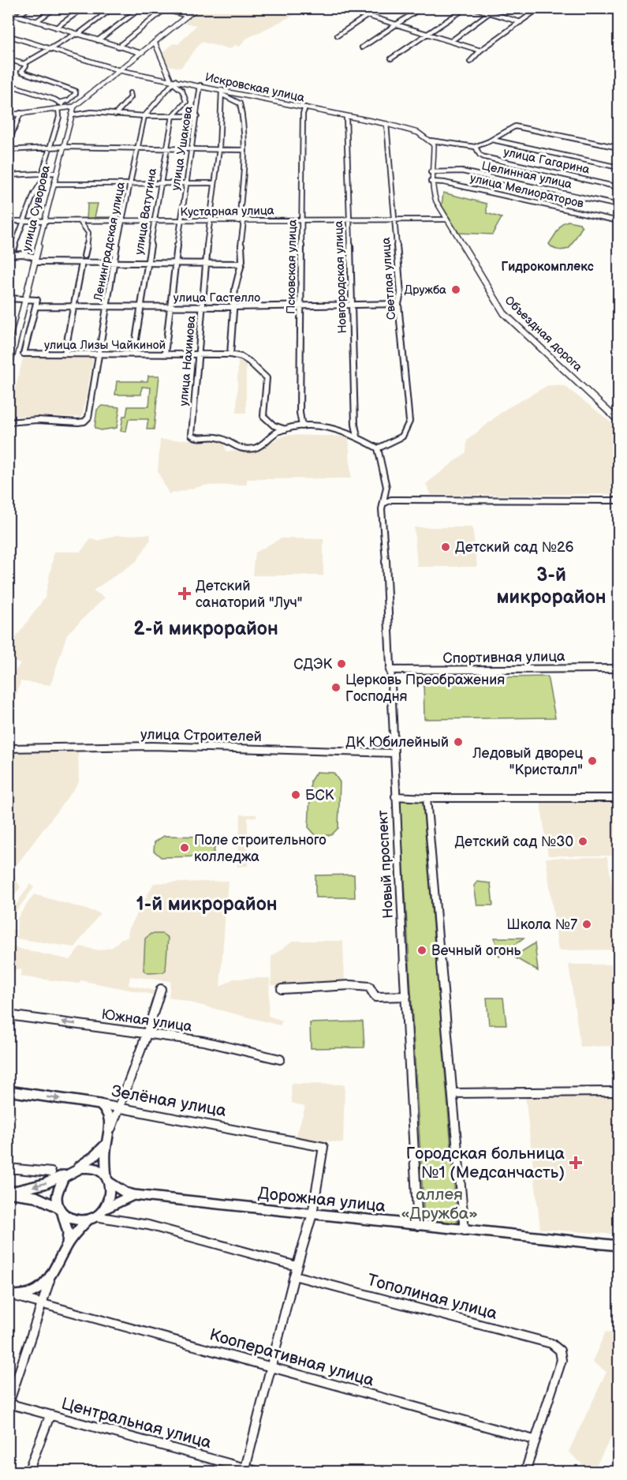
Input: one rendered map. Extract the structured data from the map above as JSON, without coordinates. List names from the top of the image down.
{
  "streets": {
    "main road": [
      "Искровская улица",
      "улица Суворова",
      "Объездная дорога",
      "Зелёная улица",
      "Дорожная улица"
    ],
    "street": [
      "улица Ушакова",
      "улица Гагарина",
      "Целинная улица",
      "улица Мелиораторов",
      "улица Ватутина",
      "Кустарная улица",
      "Ленинградская улица",
      "Псковская улица",
      "Новгородская улица",
      "Светлая улица",
      "улица Гастелло",
      "улица Лизы Чайкиной",
      "улица Нахимова",
      "Спортивная улица",
      "улица Строителей",
      "Новый проспект",
      "Южная улица",
      "Тополиная улица",
      "Кооперативная улица",
      "Центральная улица"
    ]
  },
  "crossings": [
    ["Искровская улица", "улица Ушакова"],
    ["Искровская улица", "улица Ватутина"],
    ["Искровская улица", "Ленинградская улица"],
    ["Искровская улица", "Псковская улица"],
    ["Искровская улица", "Новгородская улица"],
    ["Искровская улица", "Светлая улица"],
    ["Искровская улица", "улица Нахимова"],
    ["улица Ушакова", "Кустарная улица"],
    ["улица Ушакова", "улица Гастелло"],
    ["улица Ушакова", "улица Лизы Чайкиной"],
    ["Целинная улица", "Объездная дорога"],
    ["улица Мелиораторов", "Объездная дорога"],
    ["улица Суворова", "Кустарная улица"],
    ["улица Ватутина", "Кустарная улица"],
    ["улица Ватутина", "Ленинградская улица"],
    ["улица Ватутина", "улица Гастелло"],
    ["улица Ватутина", "улица Лизы Чайкиной"],
    ["Кустарная улица", "Ленинградская улица"],
    ["Кустарная улица", "Псковская улица"],
    ["Кустарная улица", "Новгородская улица"],
    ["Кустарная улица", "Светлая улица"],
    ["Кустарная улица", "Объездная дорога"],
    ["Кустарная улица", "улица Нахимова"],
    ["Ленинградская улица", "улица Гастелло"],
    ["Ленинградская улица", "улица Лизы Чайкиной"],
    ["Псковская улица", "улица Гастелло"],
    ["Новгородская улица", "улица Гастелло"],
    ["Светлая улица", "улица Гастелло"],
    ["Светлая улица", "Новый проспект"],
    ["улица Гастелло", "улица Лизы Чайкиной"],
    ["улица Гастелло", "улица Нахимова"],
    ["улица Лизы Чайкиной", "улица Нахимова"],
    ["Спортивная улица", "Новый проспект"],
    ["улица Строителей", "Новый проспект"],
    ["Новый проспект", "Дорожная улица"],
    ["Зелёная улица", "Дорожная улица"],
    ["Тополиная улица", "Кооперативная улица"]
  ],
  "one_way": ["Южная улица"],
  "districts": [
    "Гидрокомплекс",
    "3-й микрорайон",
    "2-й микрорайон",
    "1-й микрорайон"
  ],
  "parks": ["аллея «Дружба»"],
  "places": {
    "other": [
      "Дружба",
      "Детский сад №26",
      "СДЭК",
      "Церковь Преображения Господня",
      "ДК Юбилейный",
      "Ледовый дворец \"Кристалл\"",
      "БСК",
      "Детский сад №30",
      "Поле строительного колледжа",
      "Школа №7",
      "Вечный огонь"
    ],
    "health": ["Детский санаторий \"Луч\"", "Городская больница №1 (Медсанчасть)"]
  }
}
